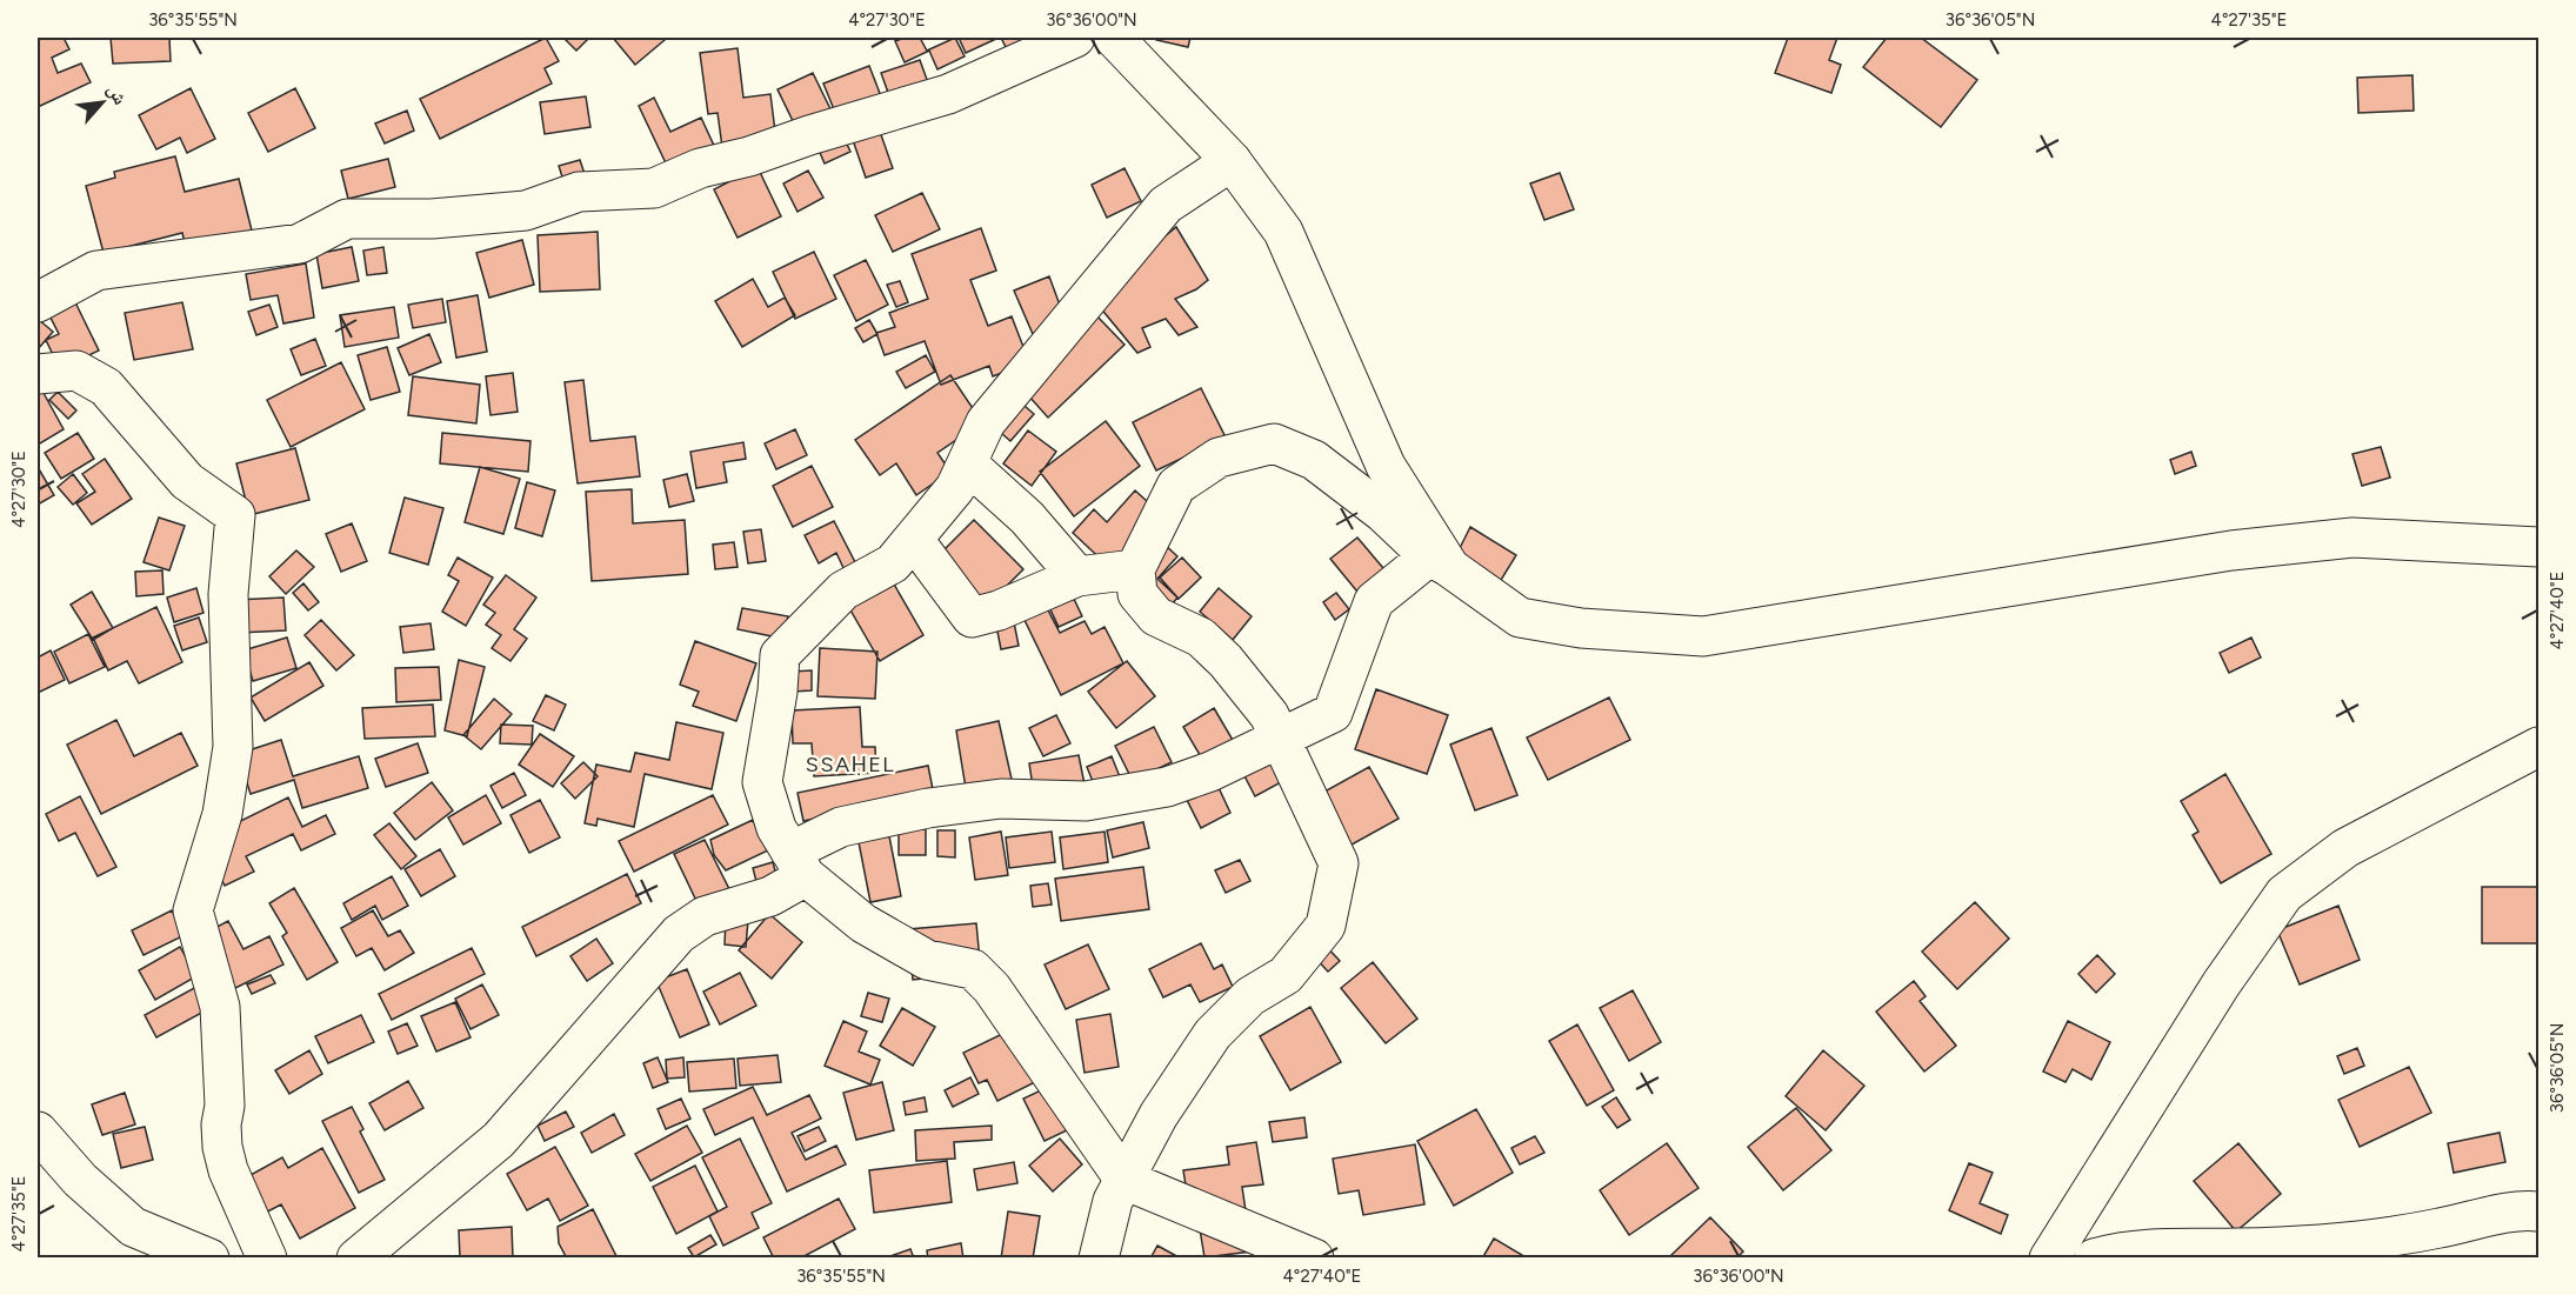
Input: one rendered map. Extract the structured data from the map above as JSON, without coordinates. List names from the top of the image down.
{
  "districts": ["SSAḤEL"],
  "north": "top right",
  "coordinates": [
    "36°35'55\"N",
    "4°27'30\"E",
    "36°36'00\"N",
    "36°36'05\"N",
    "4°27'35\"E",
    "4°27'40\"E"
  ]
}
